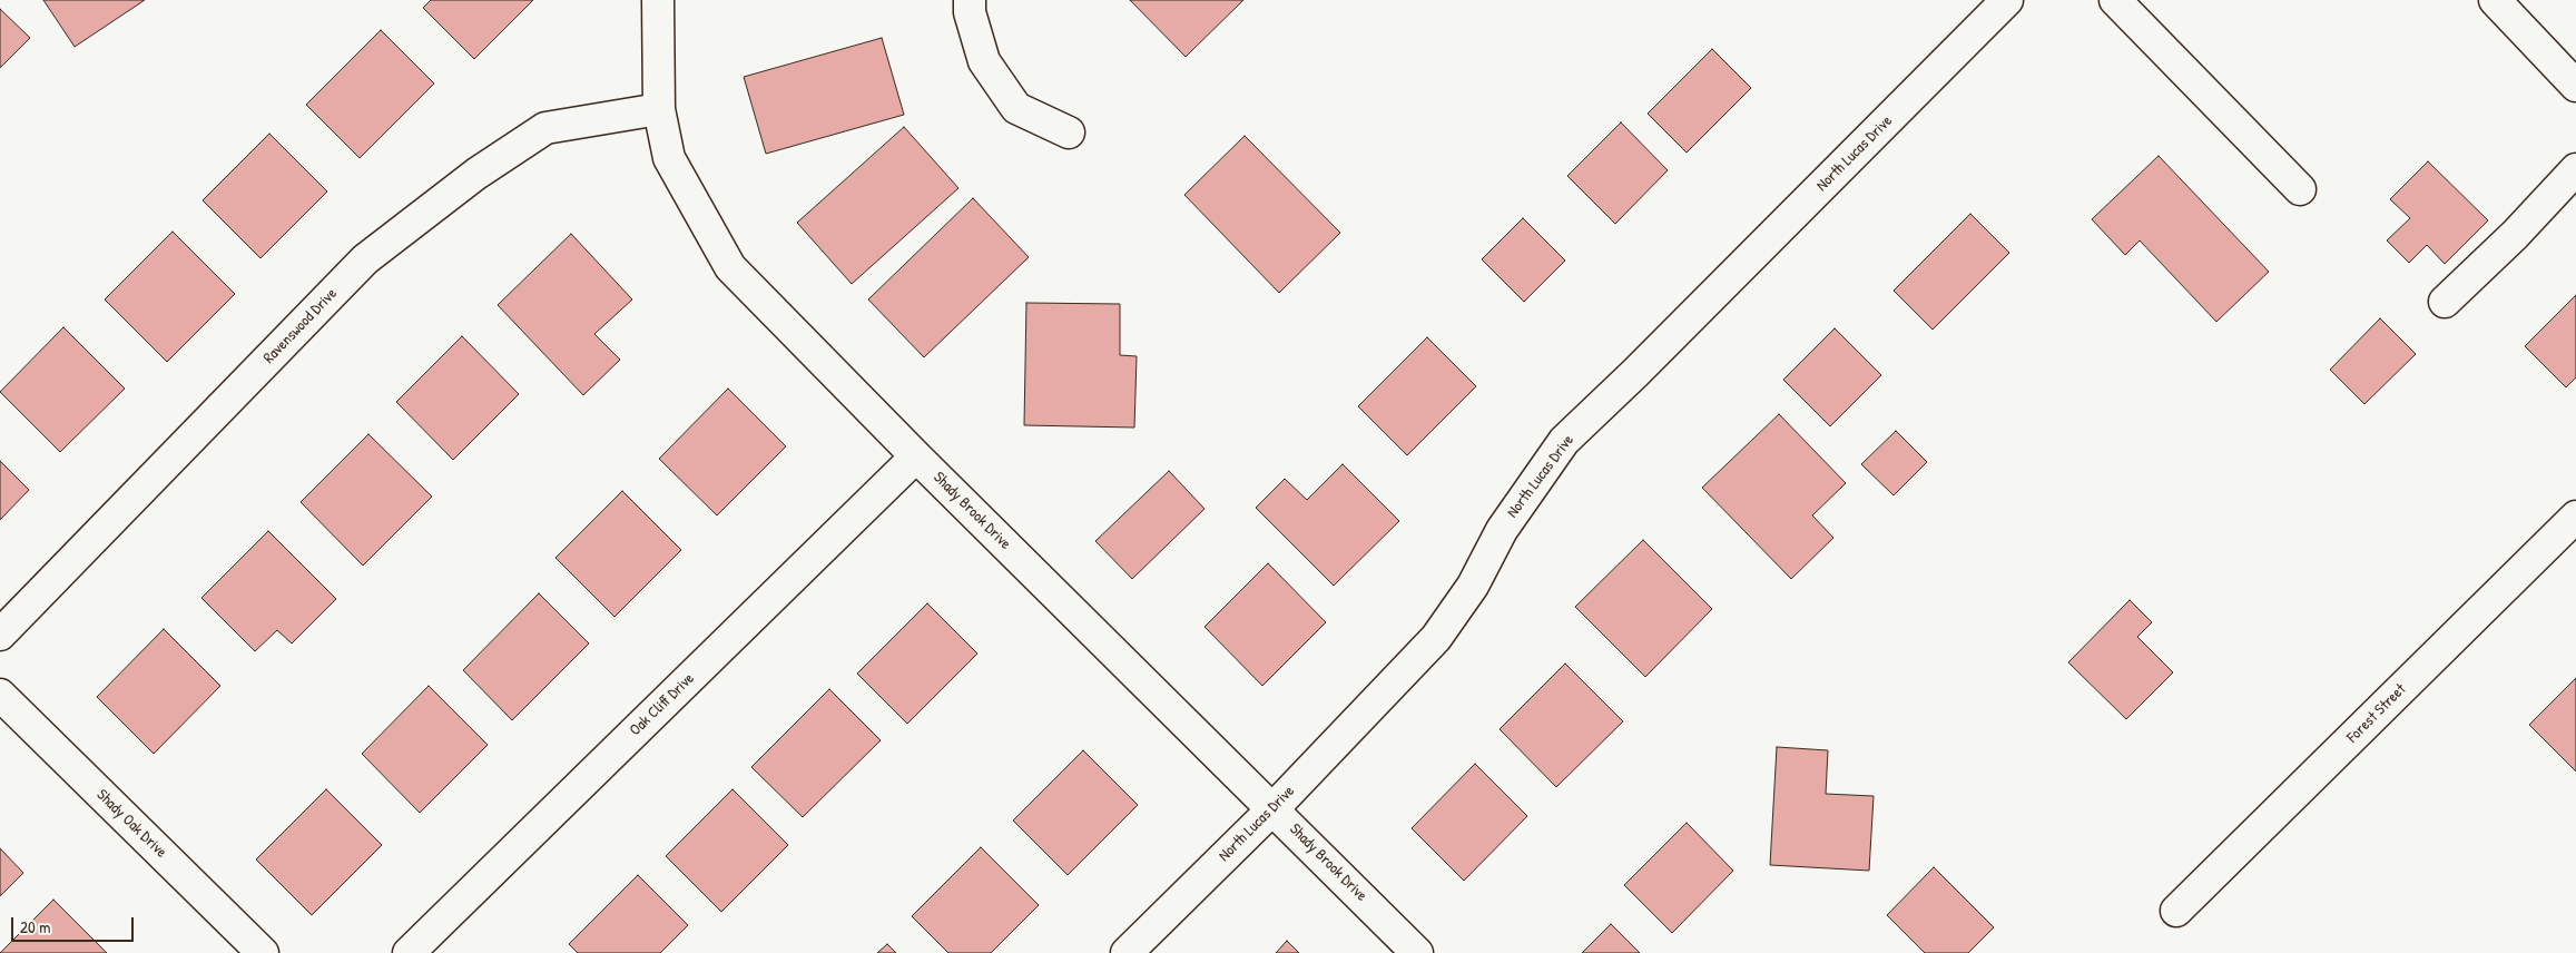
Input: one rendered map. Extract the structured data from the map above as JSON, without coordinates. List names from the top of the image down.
{
  "streets": {
    "street": [
      "North Lucas Drive",
      "Ravenswood Drive",
      "Shady Brook Drive",
      "Oak Cliff Drive",
      "Forest Street",
      "Shady Oak Drive"
    ]
  },
  "crossings": [
    ["North Lucas Drive", "Shady Brook Drive"],
    ["Ravenswood Drive", "Shady Brook Drive"],
    ["Shady Brook Drive", "Oak Cliff Drive"]
  ],
  "scale_bar": "20 m"
}
